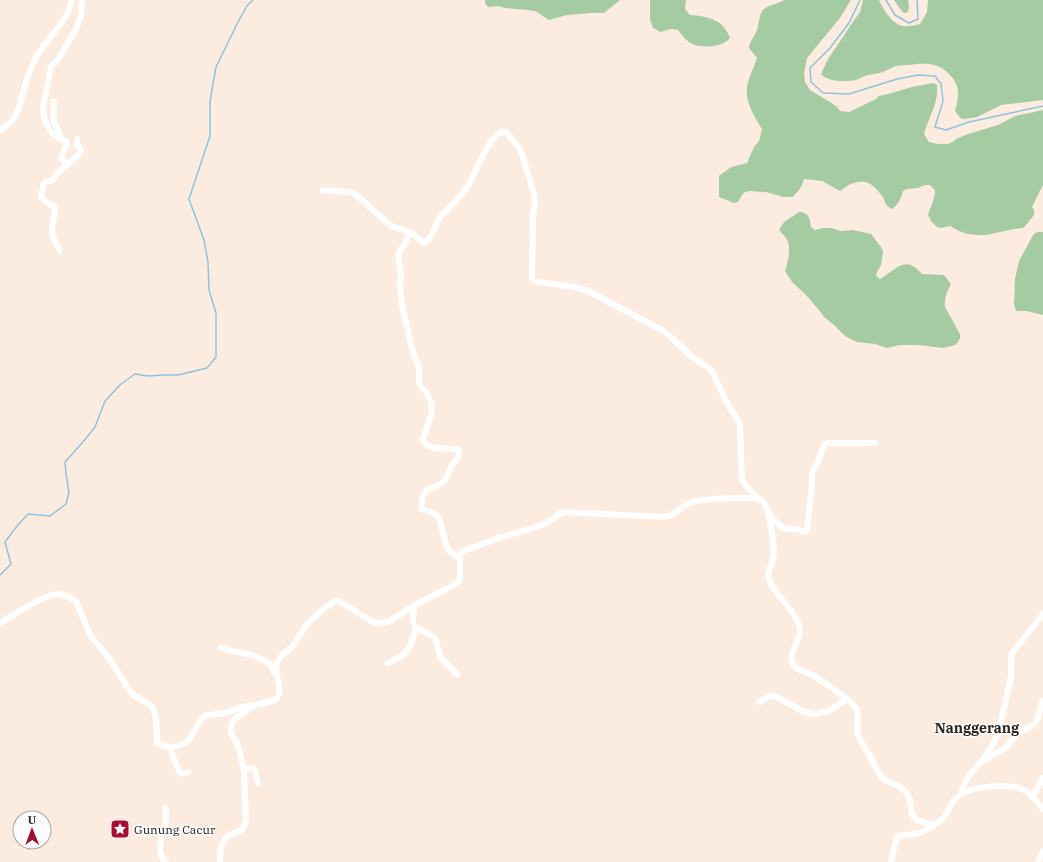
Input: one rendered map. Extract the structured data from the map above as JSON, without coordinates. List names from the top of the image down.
{
  "districts": ["Nanggerang"],
  "places": {
    "place": ["Gunung Cacur"]
  },
  "north": "top"
}
